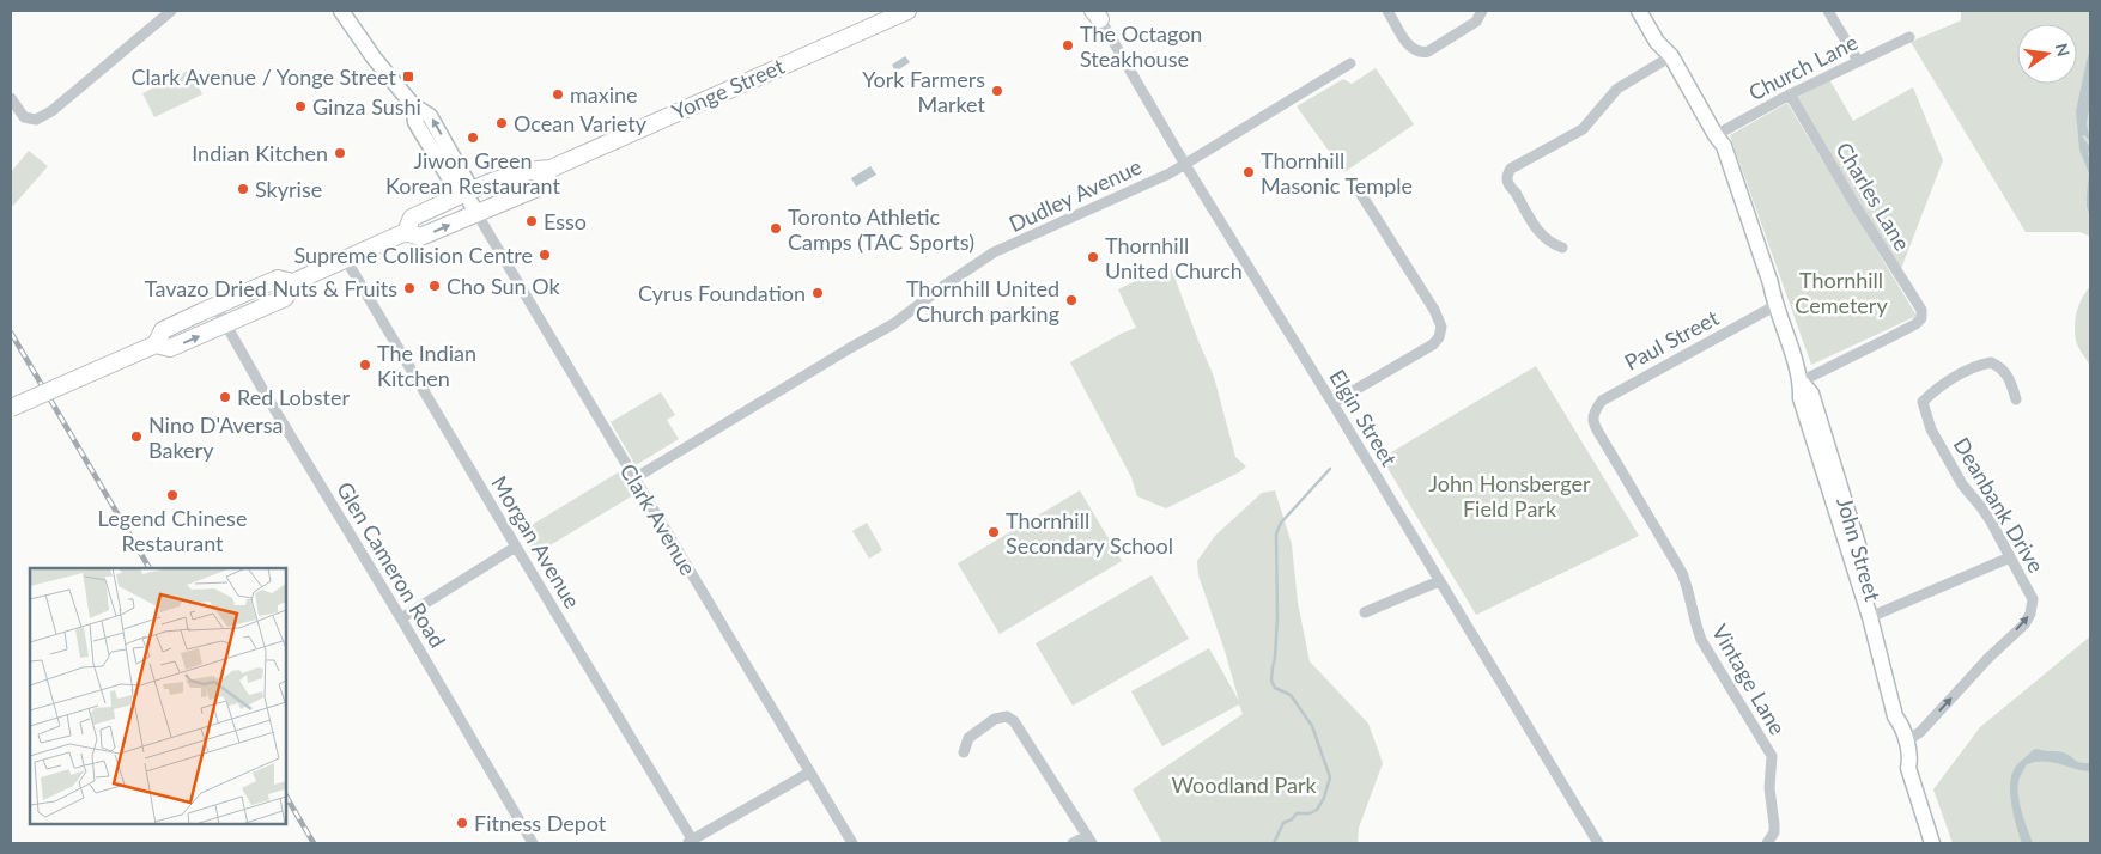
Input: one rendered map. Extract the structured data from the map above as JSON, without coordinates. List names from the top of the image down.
{
  "streets": {
    "main road": ["Yonge Street", "Clark Avenue", "John Street"],
    "street": [
      "Church Lane",
      "Dudley Avenue",
      "Charles Lane",
      "Paul Street",
      "Elgin Street",
      "Deanbank Drive",
      "Morgan Avenue",
      "Glen Cameron Road",
      "Vintage Lane"
    ]
  },
  "crossings": [
    ["Church Lane", "Charles Lane"],
    ["Church Lane", "John Street"],
    ["Yonge Street", "Clark Avenue"],
    ["Yonge Street", "Morgan Avenue"],
    ["Yonge Street", "Glen Cameron Road"],
    ["Dudley Avenue", "Elgin Street"],
    ["Dudley Avenue", "Clark Avenue"],
    ["Charles Lane", "John Street"],
    ["Paul Street", "John Street"],
    ["Paul Street", "Vintage Lane"],
    ["Deanbank Drive", "John Street"]
  ],
  "one_way": ["Deanbank Drive"],
  "parks": ["Thornhill Cemetery", "John Honsberger Field Park", "Woodland Park"],
  "places": {
    "other": [
      "The Octagon Steakhouse",
      "York Farmers Market",
      "maxine",
      "Ginza Sushi",
      "Ocean Variety",
      "Jiwon Green Korean Restaurant",
      "Indian Kitchen",
      "Thornhill Masonic Temple",
      "Skyrise",
      "Esso",
      "Toronto Athletic Camps (TAC Sports)",
      "Supreme Collision Centre",
      "Thornhill United Church",
      "Cho Sun Ok",
      "Tavazo Dried Nuts & Fruits",
      "Cyrus Foundation",
      "Thornhill United Church parking",
      "The Indian Kitchen",
      "Red Lobster",
      "Nino D'Aversa Bakery",
      "Legend Chinese Restaurant",
      "Thornhill Secondary School",
      "Fitness Depot"
    ],
    "transit": ["Clark Avenue / Yonge Street"]
  },
  "north": "right"
}
